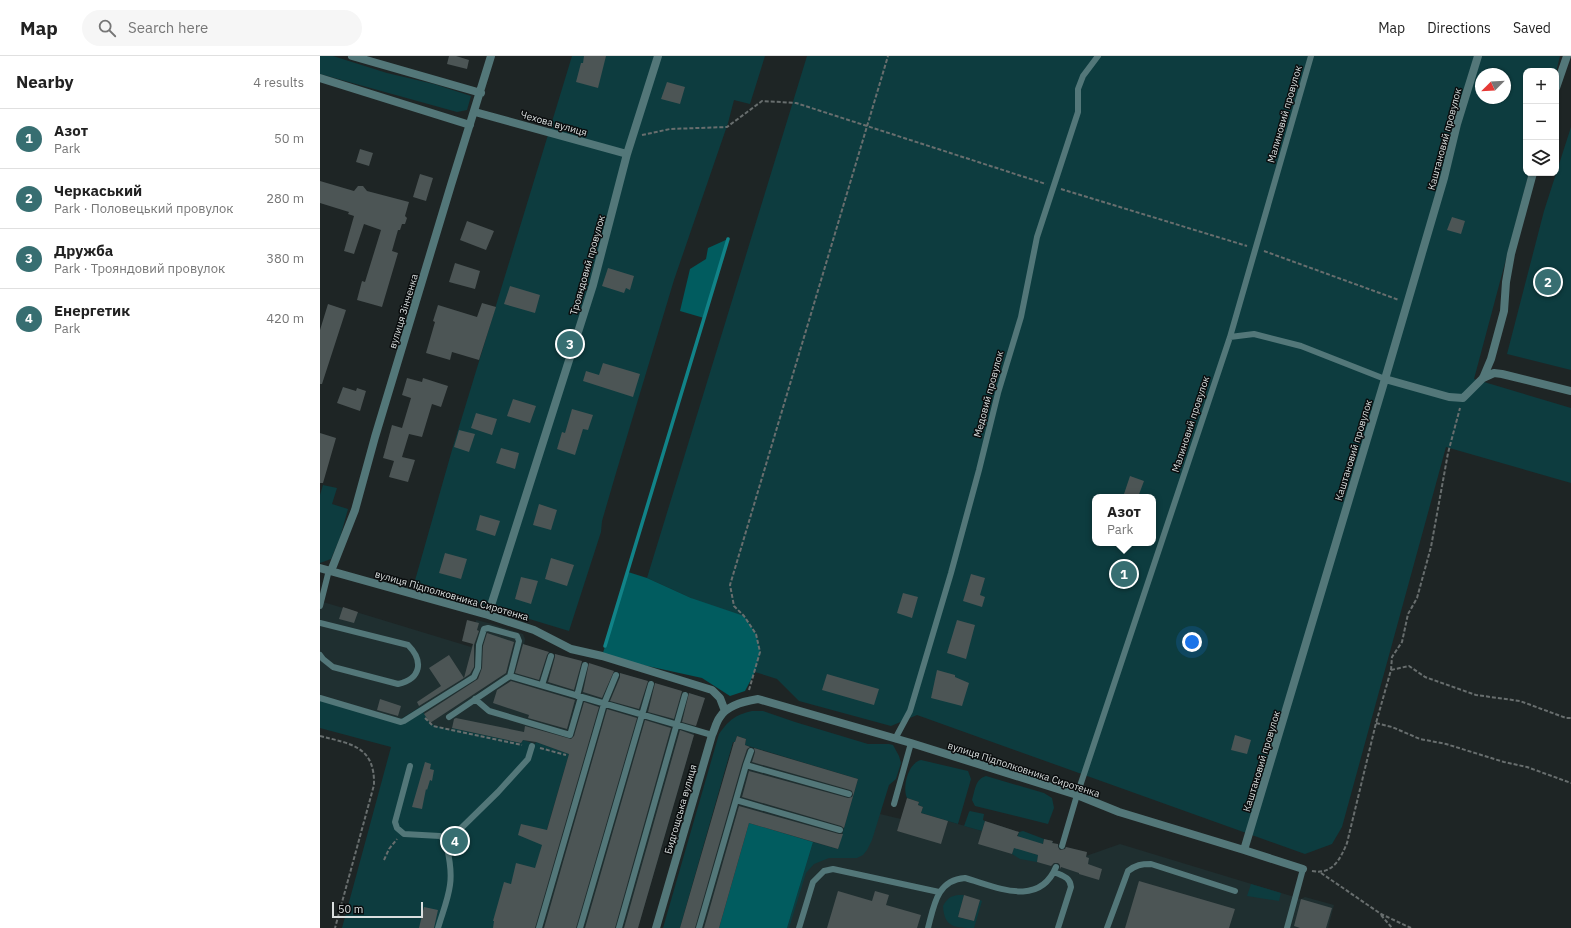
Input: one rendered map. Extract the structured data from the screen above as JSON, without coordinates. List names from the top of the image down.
{
  "streets": {
    "street": [
      "Чехова вулиця",
      "Каштановий провулок",
      "Трояндовий провулок",
      "вулиця Зінченка",
      "вулиця Підполковника Сиротенка",
      "Бидгощська вулиця"
    ],
    "lane": ["Малиновий провулок", "Медовий провулок"]
  },
  "crossings": [
    ["Малиновий провулок", "вулиця Підполковника Сиротенка"],
    ["Чехова вулиця", "Трояндовий провулок"],
    ["Чехова вулиця", "вулиця Зінченка"],
    ["Каштановий провулок", "вулиця Підполковника Сиротенка"],
    ["Трояндовий провулок", "вулиця Підполковника Сиротенка"],
    ["вулиця Зінченка", "вулиця Підполковника Сиротенка"],
    ["Медовий провулок", "вулиця Підполковника Сиротенка"],
    ["вулиця Підполковника Сиротенка", "Бидгощська вулиця"]
  ],
  "scale_bar": "50 m",
  "north": "bottom left",
  "page": {
    "header": "Map",
    "search": "Search here",
    "nav": ["Map", "Directions", "Saved"],
    "heading": ["Nearby", "4 results"],
    "map_buttons": ["+", "−"],
    "list": [
      {
        "mark": "1",
        "name": "Азот",
        "note": "Park",
        "value": "50 m"
      },
      {
        "mark": "2",
        "name": "Черкаський",
        "note": "Park · Половецький провулок",
        "value": "280 m"
      },
      {
        "mark": "3",
        "name": "Дружба",
        "note": "Park · Трояндовий провулок",
        "value": "380 m"
      },
      {
        "mark": "4",
        "name": "Енергетик",
        "note": "Park",
        "value": "420 m"
      }
    ],
    "pins": [
      "2",
      "3",
      "1",
      "4"
    ],
    "popup": ["Азот", "Park"],
    "scale": "50 m"
  }
}
